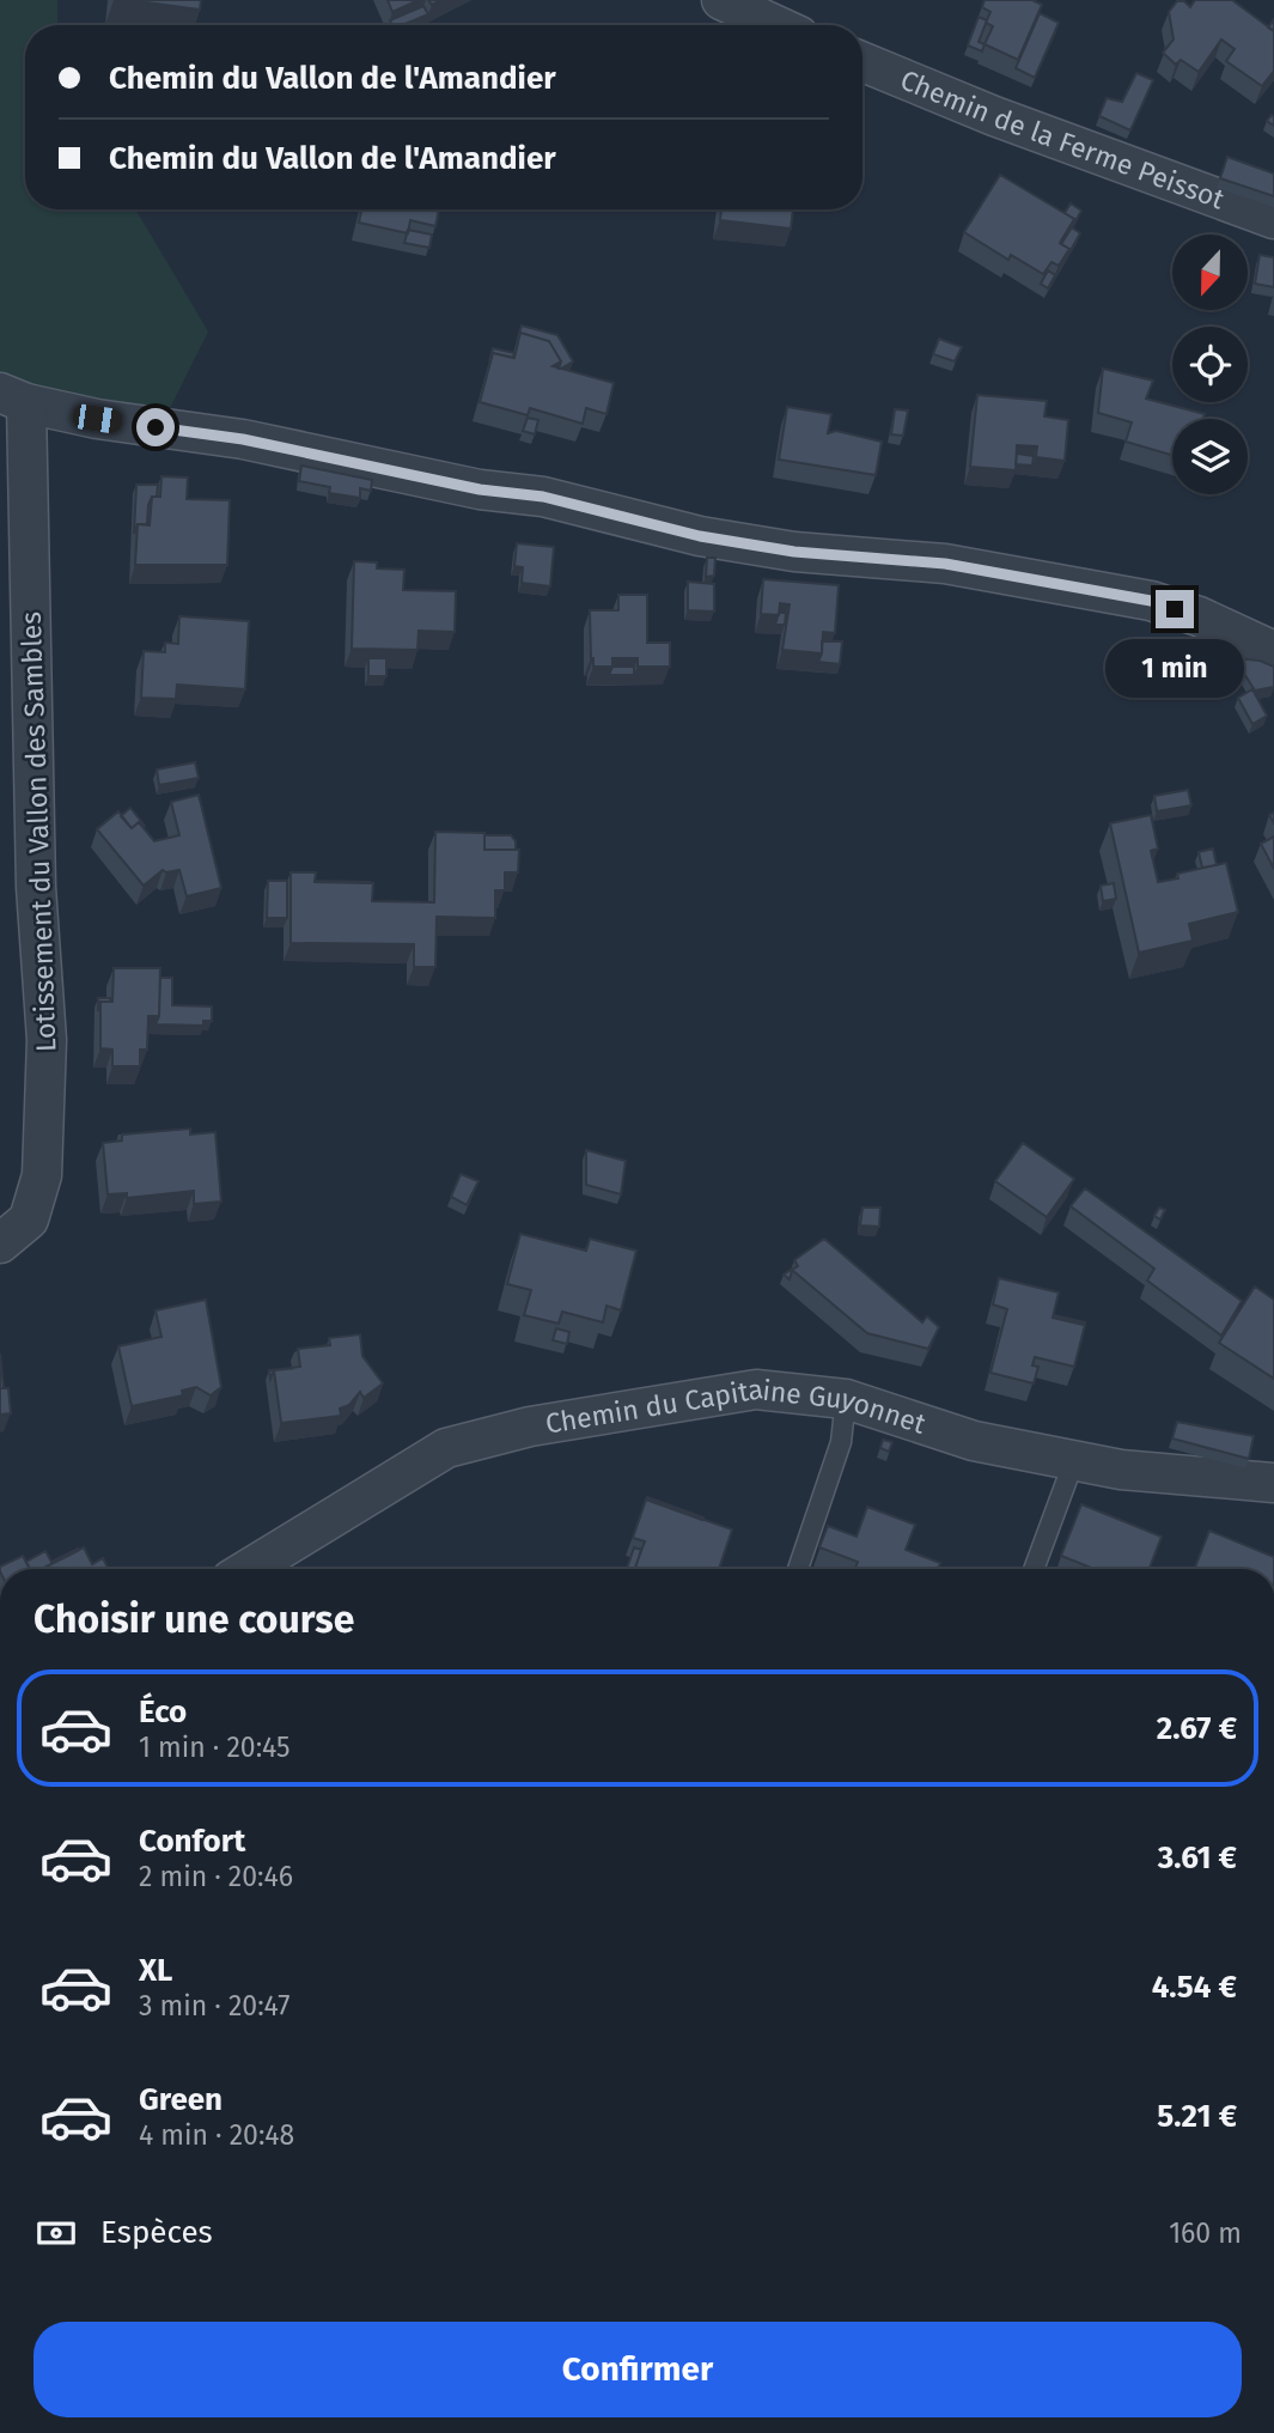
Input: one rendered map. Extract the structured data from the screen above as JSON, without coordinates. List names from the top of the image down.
{
  "streets": {
    "street": ["Chemin de la Ferme Peissot", "Lotissement du Vallon des Sambles", "Chemin du Capitaine Guyonnet"]
  },
  "north": "bottom",
  "page": {
    "banner": ["Chemin du Vallon de l'Amandier", "Chemin du Vallon de l'Amandier"],
    "bubble": "1 min",
    "heading": "Choisir une course",
    "list": [
      {
        "name": "Éco",
        "note": "1 min · 20:45",
        "value": "2.67 €"
      },
      {
        "name": "Confort",
        "note": "2 min · 20:46",
        "value": "3.61 €"
      },
      {
        "name": "XL",
        "note": "3 min · 20:47",
        "value": "4.54 €"
      },
      {
        "name": "Green",
        "note": "4 min · 20:48",
        "value": "5.21 €"
      }
    ],
    "pay": ["Espèces", "160 m"],
    "buttons": "Confirmer"
  }
}
